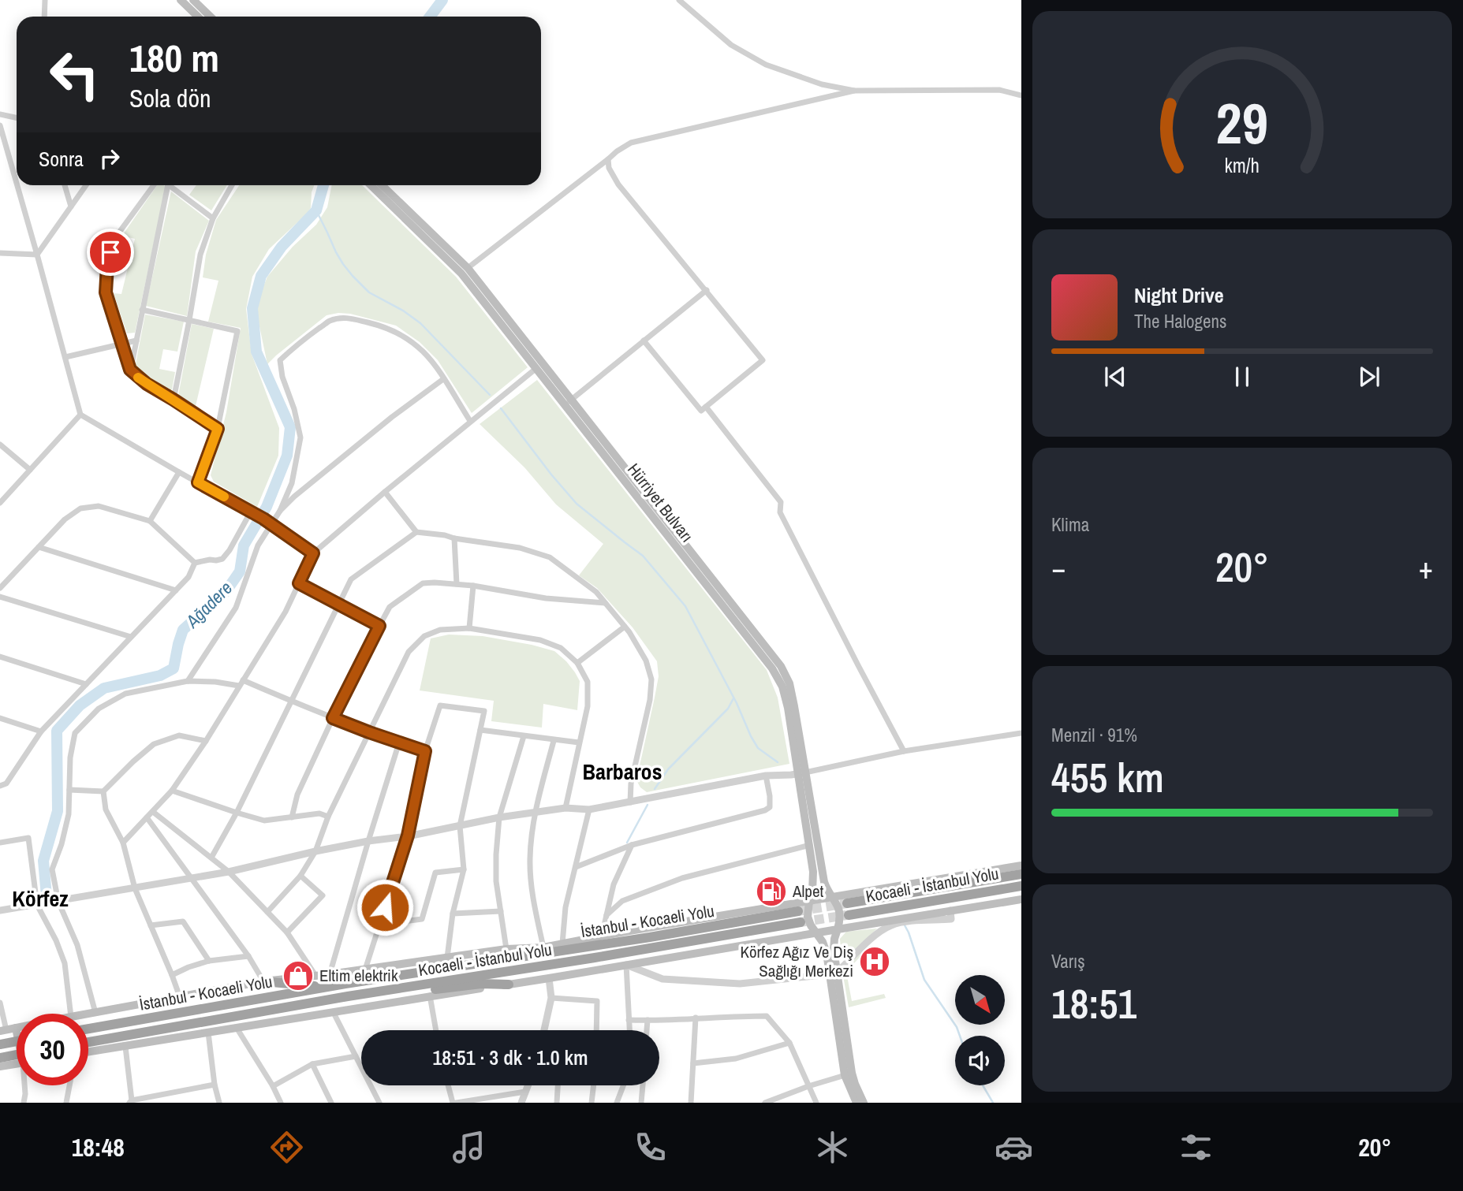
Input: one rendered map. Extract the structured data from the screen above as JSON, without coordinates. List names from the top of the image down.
{
  "streets": {
    "highway": ["Kocaeli - İstanbul Yolu", "İstanbul - Kocaeli Yolu"],
    "main road": ["Hürriyet Bulvarı"]
  },
  "districts": ["Barbaros", "Körfez"],
  "water": ["Ağadere"],
  "places": {
    "fuel station": ["Alpet"],
    "hospital": ["Körfez Ağız Ve Diş Sağlığı Merkezi"],
    "shop": ["Eltim elektrik"]
  },
  "north": "bottom right",
  "page": {
    "turn": ["180 m", "Sola dön"],
    "then": "Sonra",
    "song": ["Night Drive", "The Halogens"],
    "tile": [
      "Klima",
      ["Menzil · 91%", "455 km"],
      ["Varış", "18:51"]
    ],
    "heat": ["−", "20°", "+"],
    "limit": "30",
    "trip": "18:51 · 3 dk · 1.0 km",
    "tabs": ["18:48", "20°"],
    "gauge": ["29", "km/h"]
  }
}
